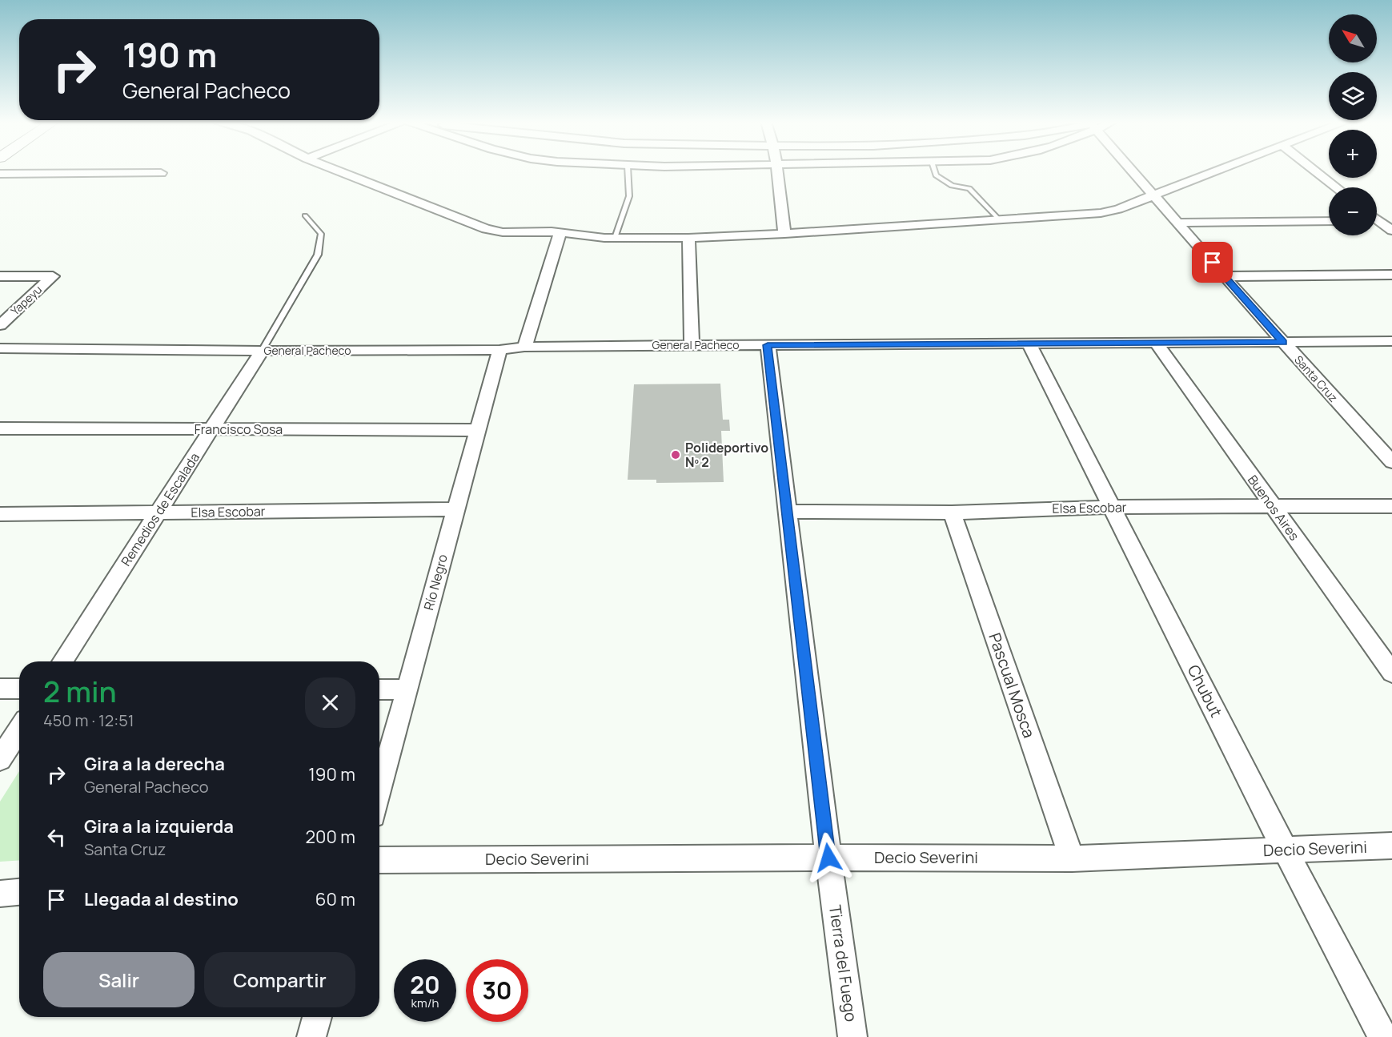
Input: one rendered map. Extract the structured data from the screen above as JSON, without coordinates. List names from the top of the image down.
{
  "streets": {
    "street": [
      "Yapeyu",
      "General Pacheco",
      "Santa Cruz",
      "Francisco Sosa",
      "Elsa Escobar",
      "Buenos Aires",
      "Remedios de Escalada",
      "Río Negro",
      "Pascual Mosca",
      "Chubut",
      "Decio Severini",
      "Tierra del Fuego"
    ]
  },
  "crossings": [
    ["General Pacheco", "Santa Cruz"],
    ["General Pacheco", "Buenos Aires"],
    ["General Pacheco", "Remedios de Escalada"],
    ["General Pacheco", "Río Negro"],
    ["General Pacheco", "Chubut"],
    ["General Pacheco", "Tierra del Fuego"],
    ["Francisco Sosa", "Remedios de Escalada"],
    ["Francisco Sosa", "Río Negro"],
    ["Elsa Escobar", "Buenos Aires"],
    ["Elsa Escobar", "Remedios de Escalada"],
    ["Elsa Escobar", "Río Negro"],
    ["Elsa Escobar", "Pascual Mosca"],
    ["Elsa Escobar", "Chubut"],
    ["Elsa Escobar", "Tierra del Fuego"],
    ["Pascual Mosca", "Decio Severini"],
    ["Chubut", "Decio Severini"],
    ["Decio Severini", "Tierra del Fuego"]
  ],
  "places": ["Polideportivo Nº 2"],
  "north": "top left",
  "page": {
    "map_buttons": ["+", "−"],
    "turn": ["190 m", "General Pacheco"],
    "heading": ["2 min", "450 m · 12:51"],
    "list": [
      {
        "name": "Gira a la derecha",
        "note": "General Pacheco",
        "value": "190 m"
      },
      {
        "name": "Gira a la izquierda",
        "note": "Santa Cruz",
        "value": "200 m"
      },
      {
        "name": "Llegada al destino",
        "value": "60 m"
      }
    ],
    "buttons": ["Salir", "Compartir"],
    "speed": "20 km/h",
    "limit": "30"
  }
}
